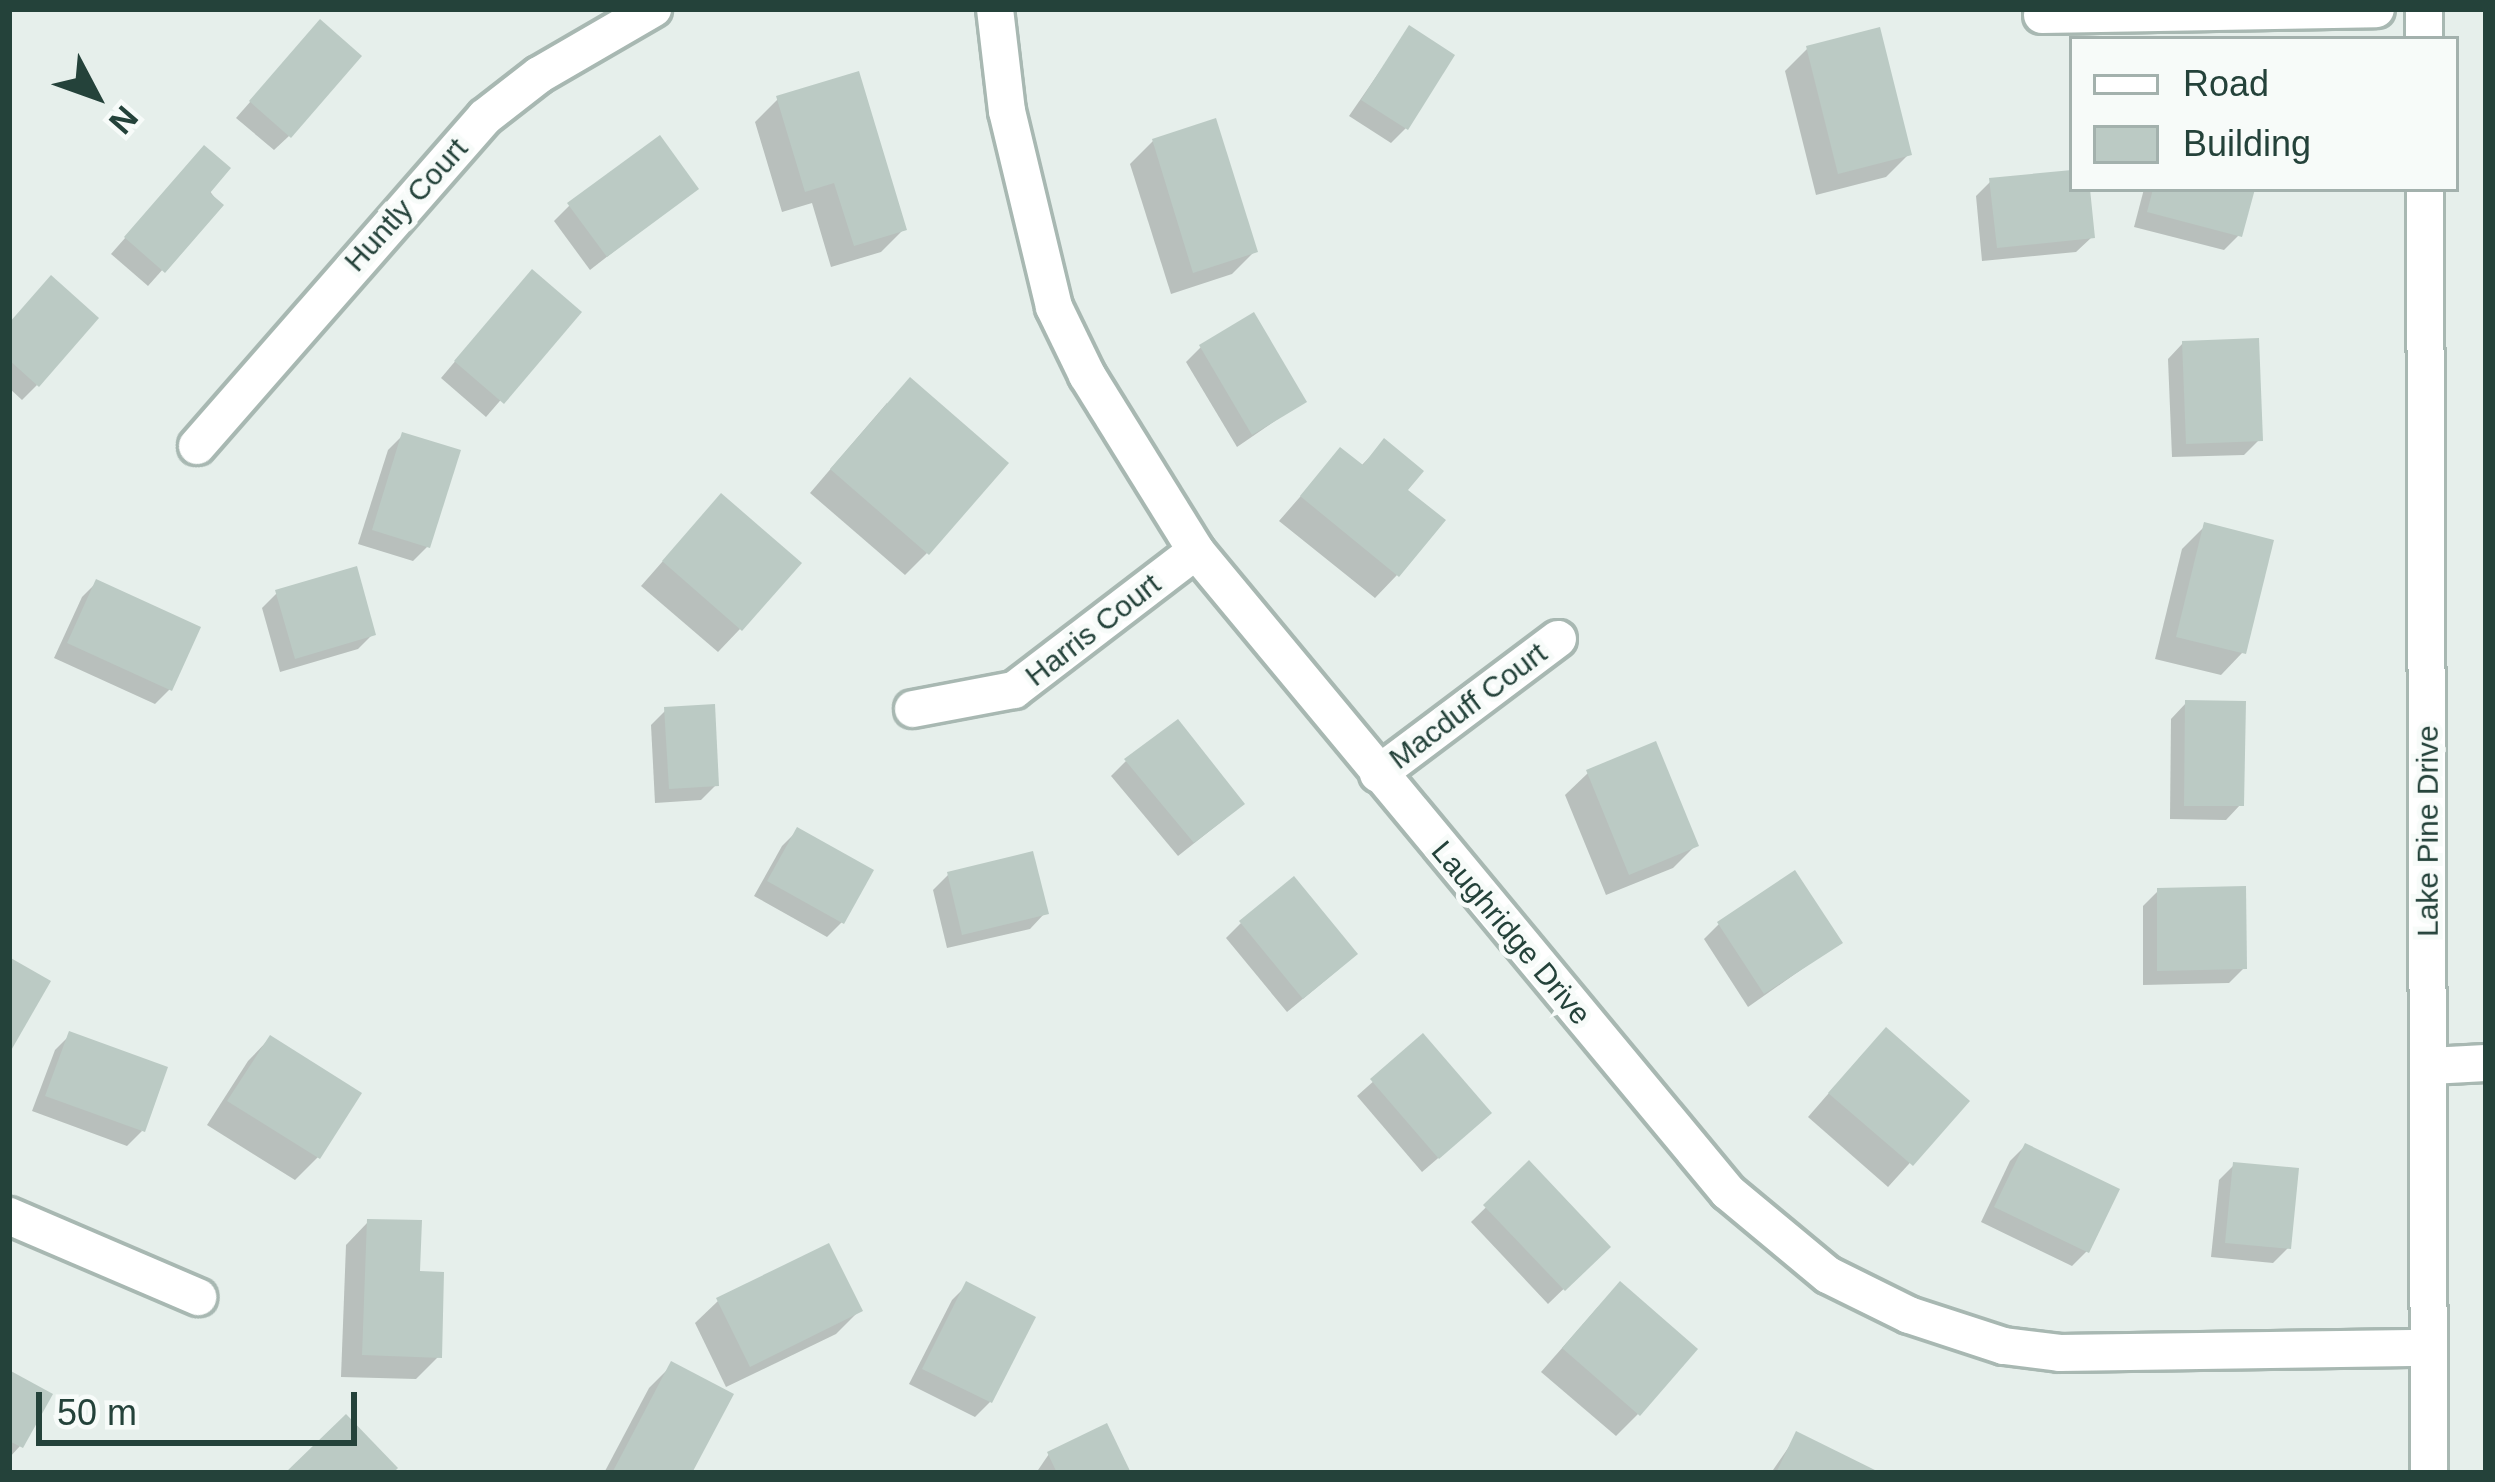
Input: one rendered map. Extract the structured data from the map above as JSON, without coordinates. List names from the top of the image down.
{
  "streets": {
    "street": [
      "Huntly Court",
      "Harris Court",
      "Macduff Court",
      "Lake Pine Drive",
      "Laughridge Drive"
    ]
  },
  "crossings": [
    ["Harris Court", "Laughridge Drive"],
    ["Macduff Court", "Laughridge Drive"],
    ["Lake Pine Drive", "Laughridge Drive"]
  ],
  "legend": ["Road", "Building"],
  "scale_bar": "50 m",
  "north": "bottom right"
}
